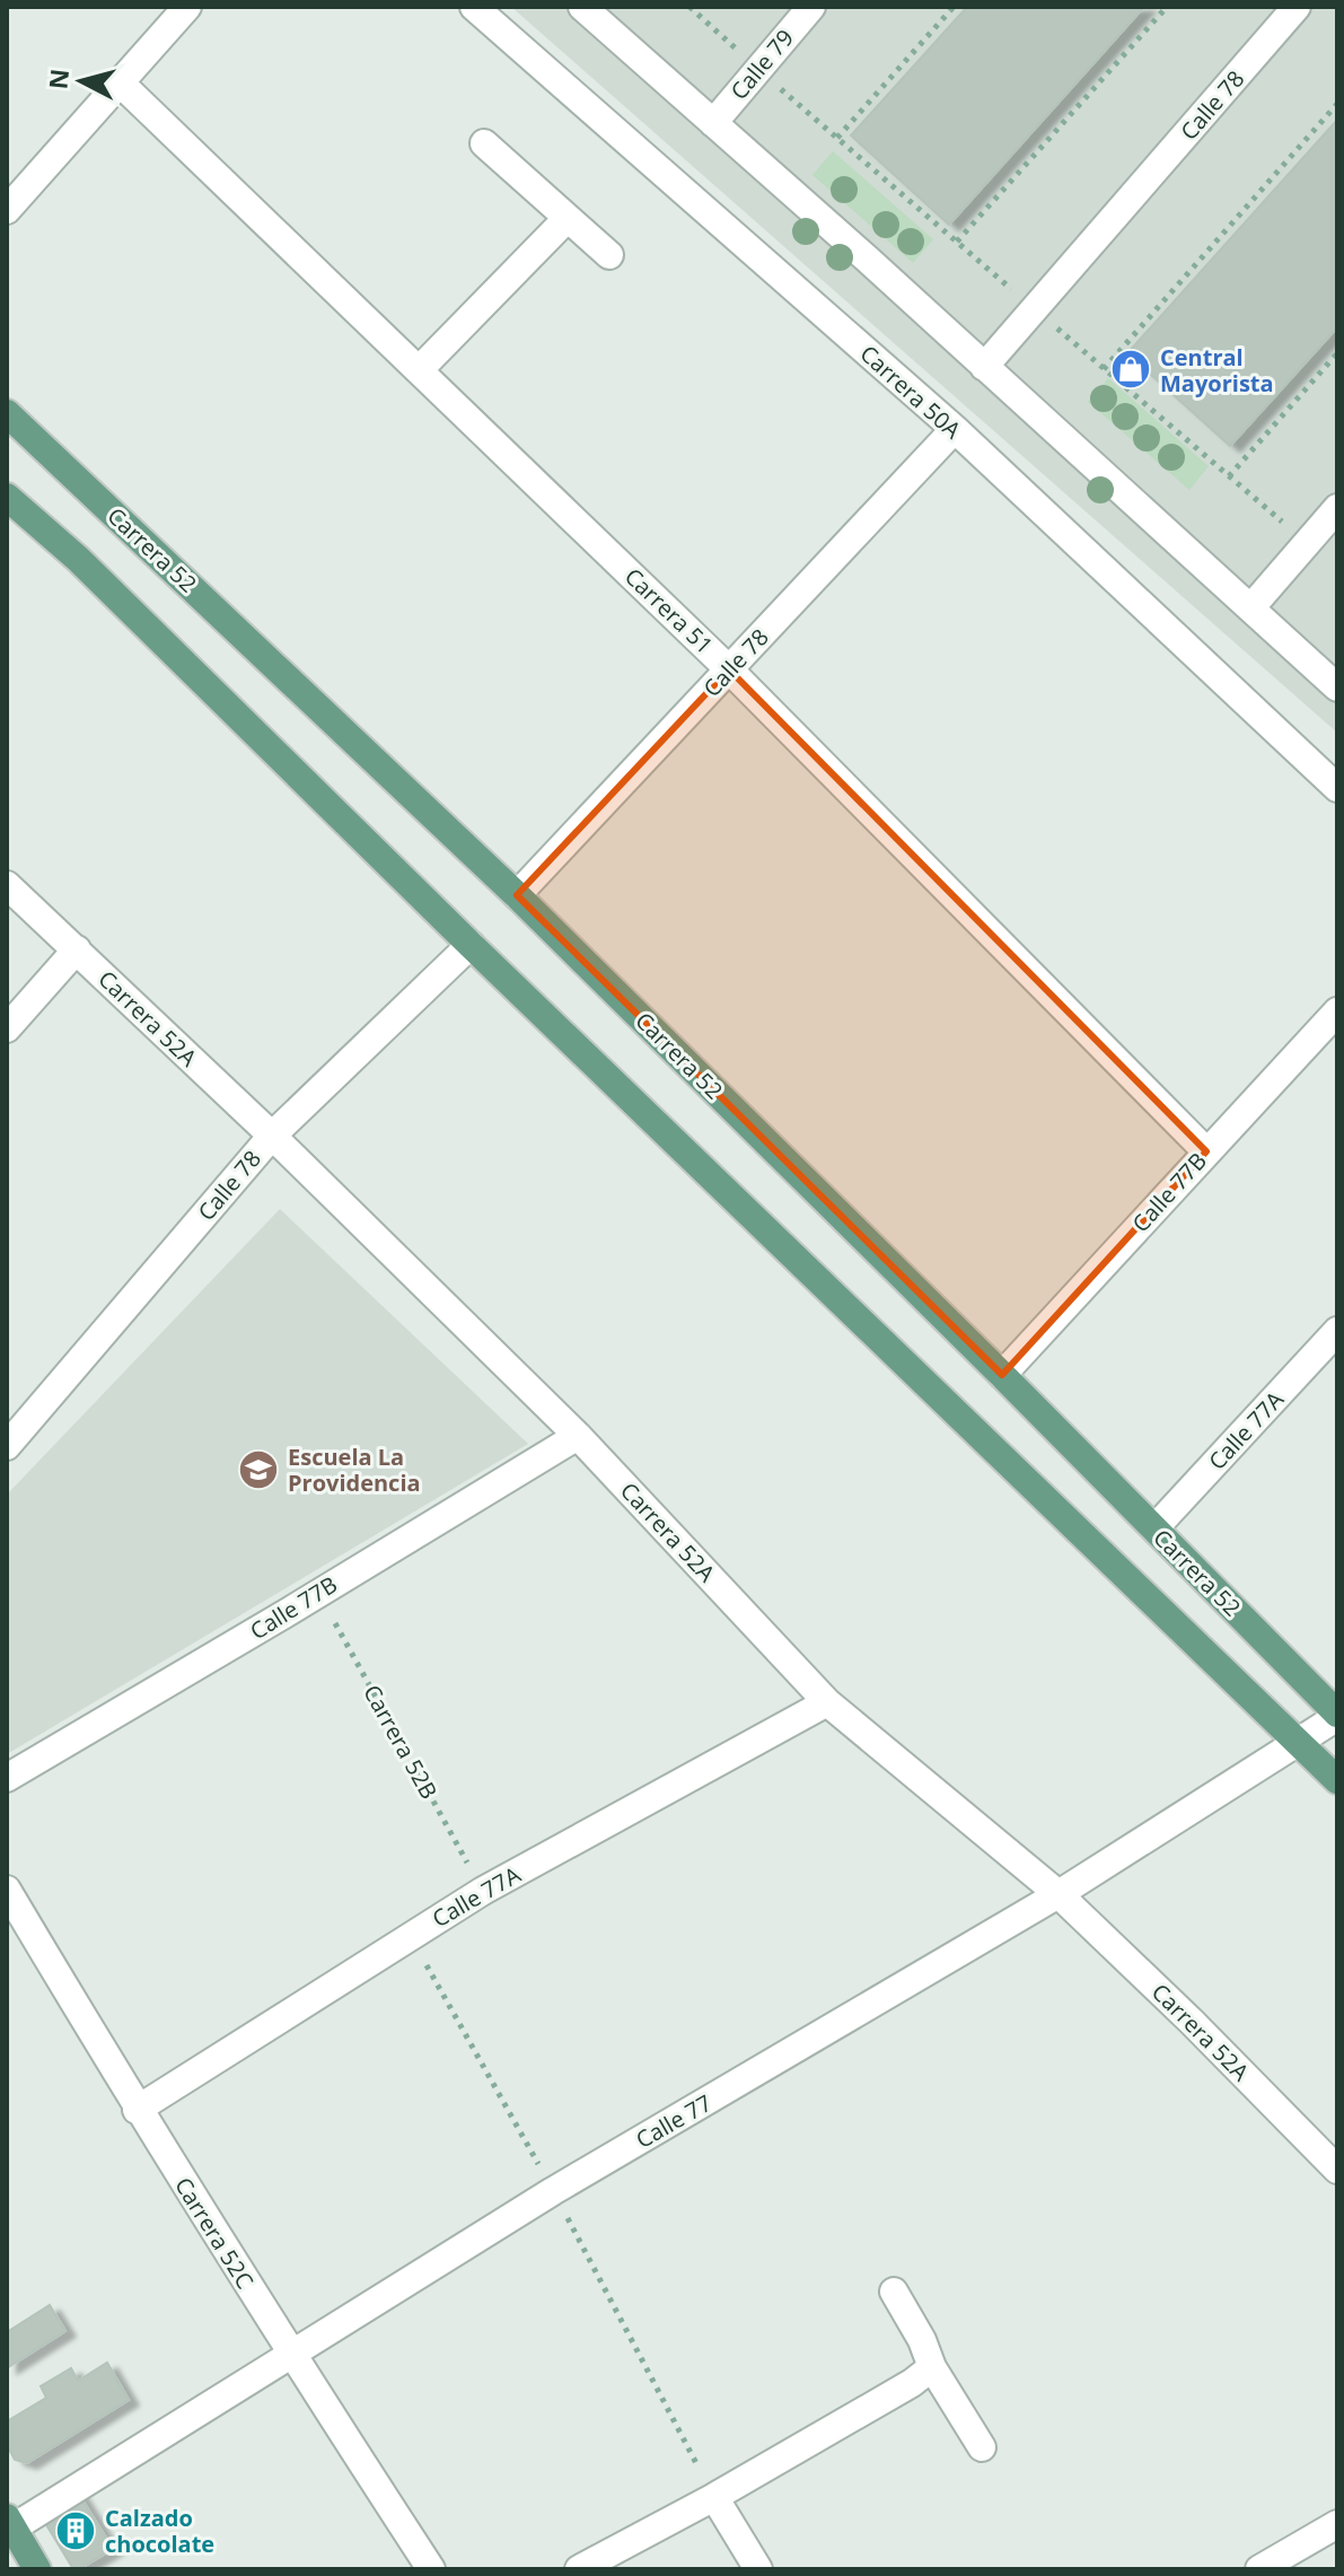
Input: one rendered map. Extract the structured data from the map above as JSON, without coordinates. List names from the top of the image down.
{
  "streets": {
    "main road": ["Carrera 52"],
    "street": [
      "Calle 79",
      "Calle 78",
      "Carrera 50A",
      "Carrera 51",
      "Carrera 52A",
      "Calle 77B",
      "Calle 77A",
      "Calle 77",
      "Carrera 52C"
    ],
    "path": ["Carrera 52B"]
  },
  "crossings": [
    ["Calle 78", "Carrera 50A"],
    ["Calle 78", "Carrera 52"],
    ["Calle 78", "Carrera 51"],
    ["Calle 78", "Carrera 52A"],
    ["Carrera 52", "Calle 77B"],
    ["Carrera 52", "Calle 77A"],
    ["Carrera 52", "Calle 77"],
    ["Carrera 51", "Calle 77B"],
    ["Carrera 52A", "Calle 77B"],
    ["Carrera 52A", "Calle 77A"],
    ["Carrera 52A", "Calle 77"],
    ["Calle 77B", "Carrera 52B"],
    ["Calle 77A", "Carrera 52B"],
    ["Calle 77A", "Carrera 52C"],
    ["Calle 77", "Carrera 52C"]
  ],
  "places": {
    "shop": ["Central Mayorista"],
    "school or university": ["Escuela La Providencia"],
    "building": ["Calzado chocolate"]
  },
  "north": "left"
}
